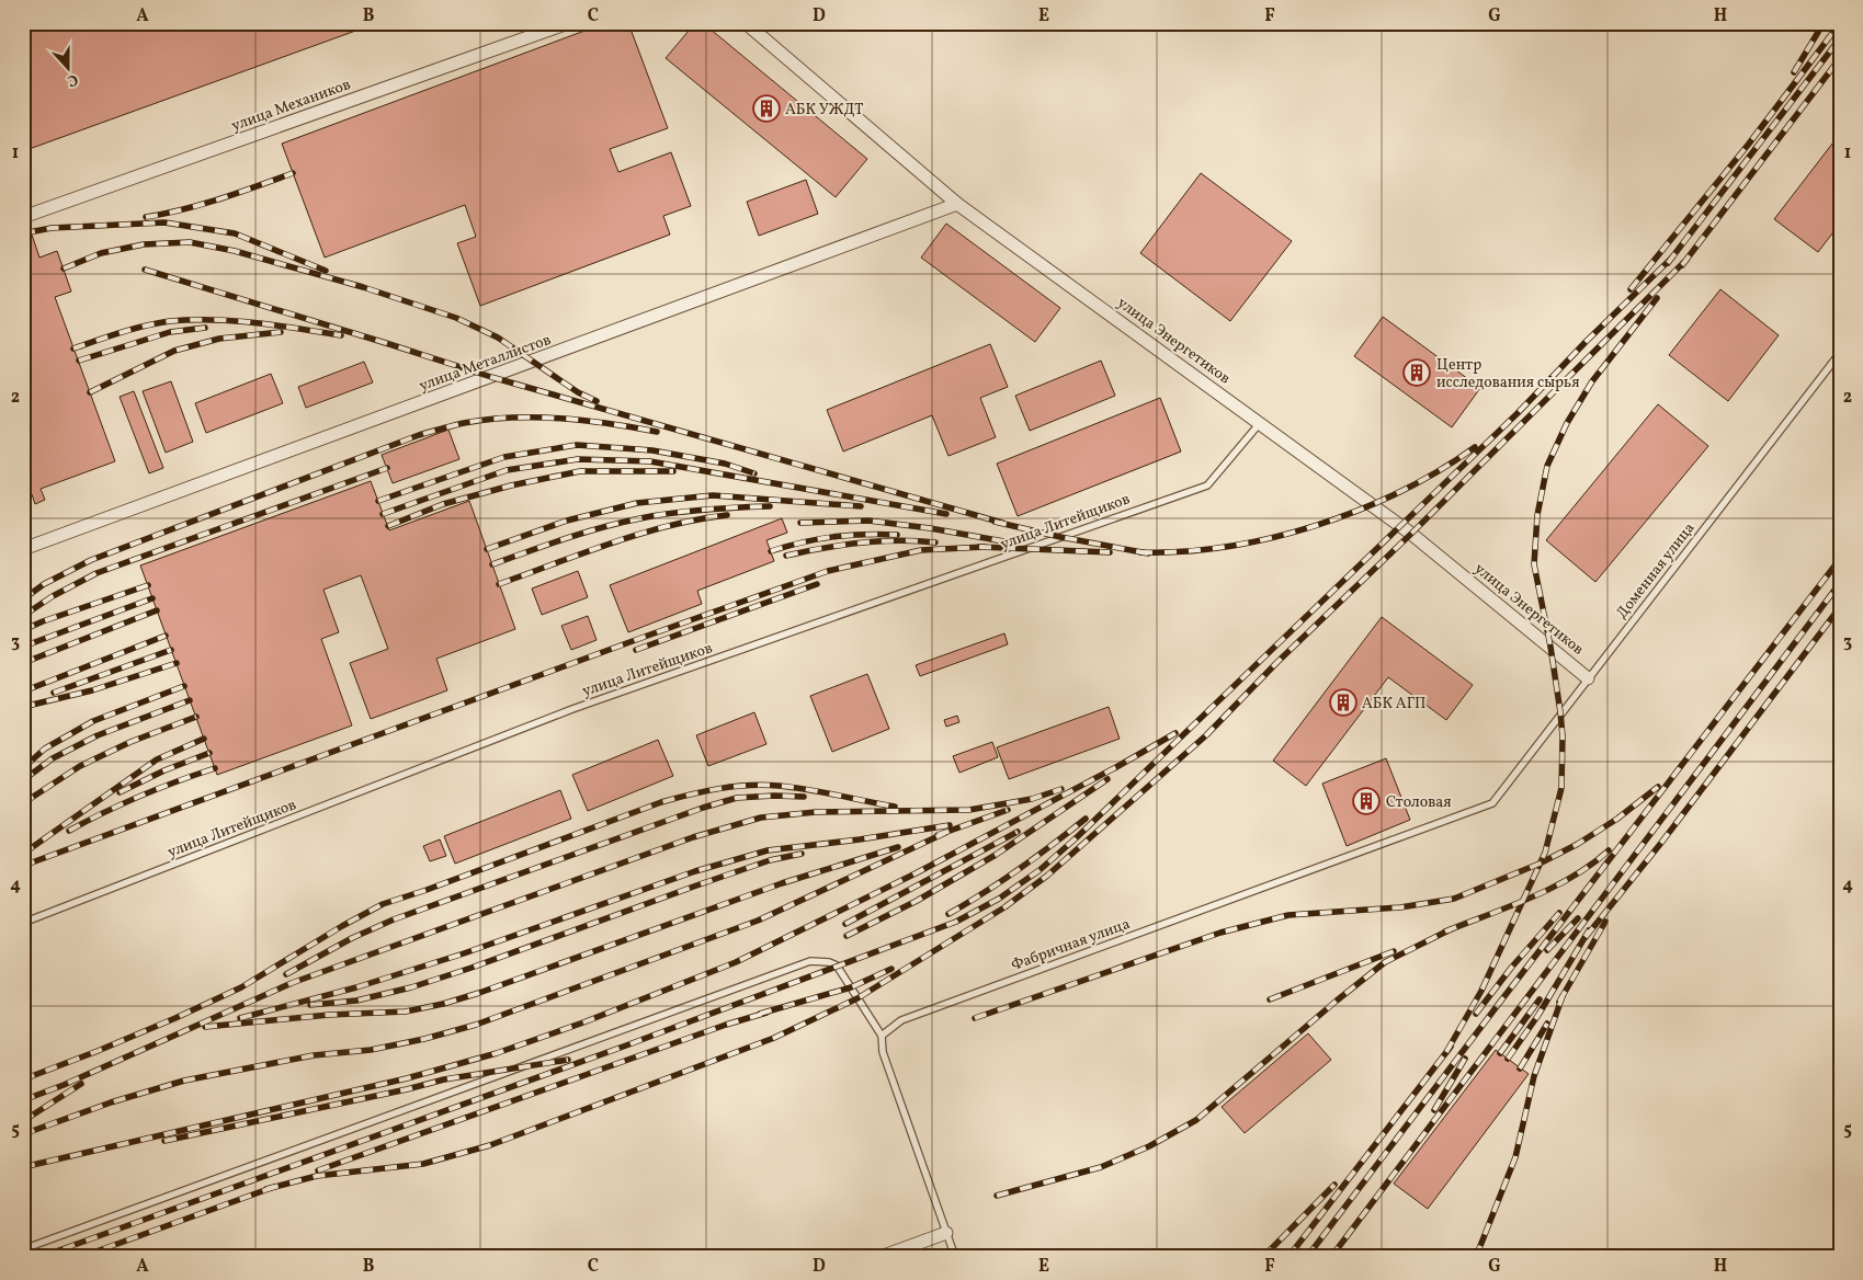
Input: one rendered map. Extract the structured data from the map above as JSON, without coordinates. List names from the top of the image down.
{
  "streets": {
    "street": ["улица Механиков", "улица Энергетиков", "улица Металлистов"],
    "lane": ["улица Литейщиков", "Доменная улица", "Фабричная улица"]
  },
  "crossings": [
    ["улица Энергетиков", "улица Металлистов"],
    ["улица Энергетиков", "улица Литейщиков"],
    ["улица Энергетиков", "Доменная улица"],
    ["Доменная улица", "Фабричная улица"]
  ],
  "places": {
    "building": [
      "АБК УЖДТ",
      "Центр исследования сырья",
      "АБК АГП",
      "Столовая"
    ]
  },
  "north": "bottom",
  "grid": {
    "columns": [
      "A",
      "B",
      "C",
      "D",
      "E",
      "F",
      "G",
      "H"
    ],
    "rows": [
      "1",
      "2",
      "3",
      "4",
      "5"
    ]
  }
}
